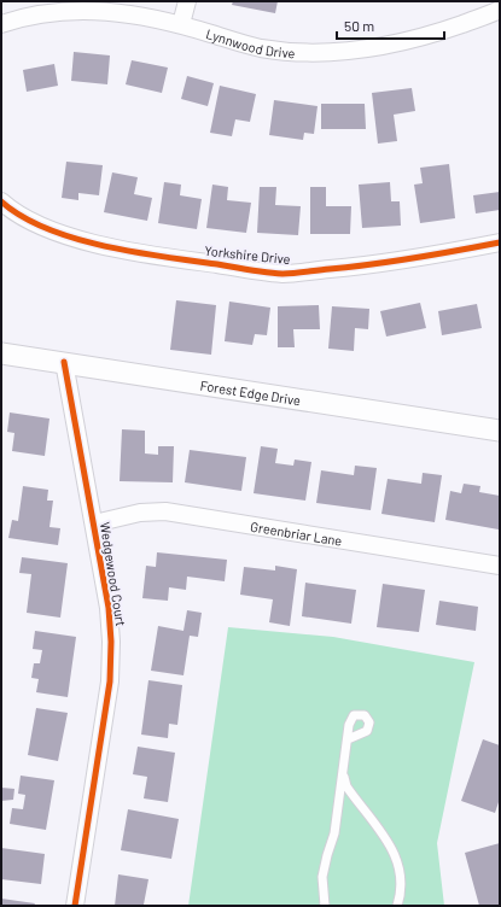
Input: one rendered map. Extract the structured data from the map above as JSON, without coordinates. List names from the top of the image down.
{
  "streets": {
    "street": [
      "Lynnwood Drive",
      "Yorkshire Drive",
      "Forest Edge Drive",
      "Greenbriar Lane",
      "Wedgewood Court"
    ]
  },
  "crossings": [
    ["Forest Edge Drive", "Wedgewood Court"],
    ["Greenbriar Lane", "Wedgewood Court"]
  ],
  "scale_bar": "50 m"
}
